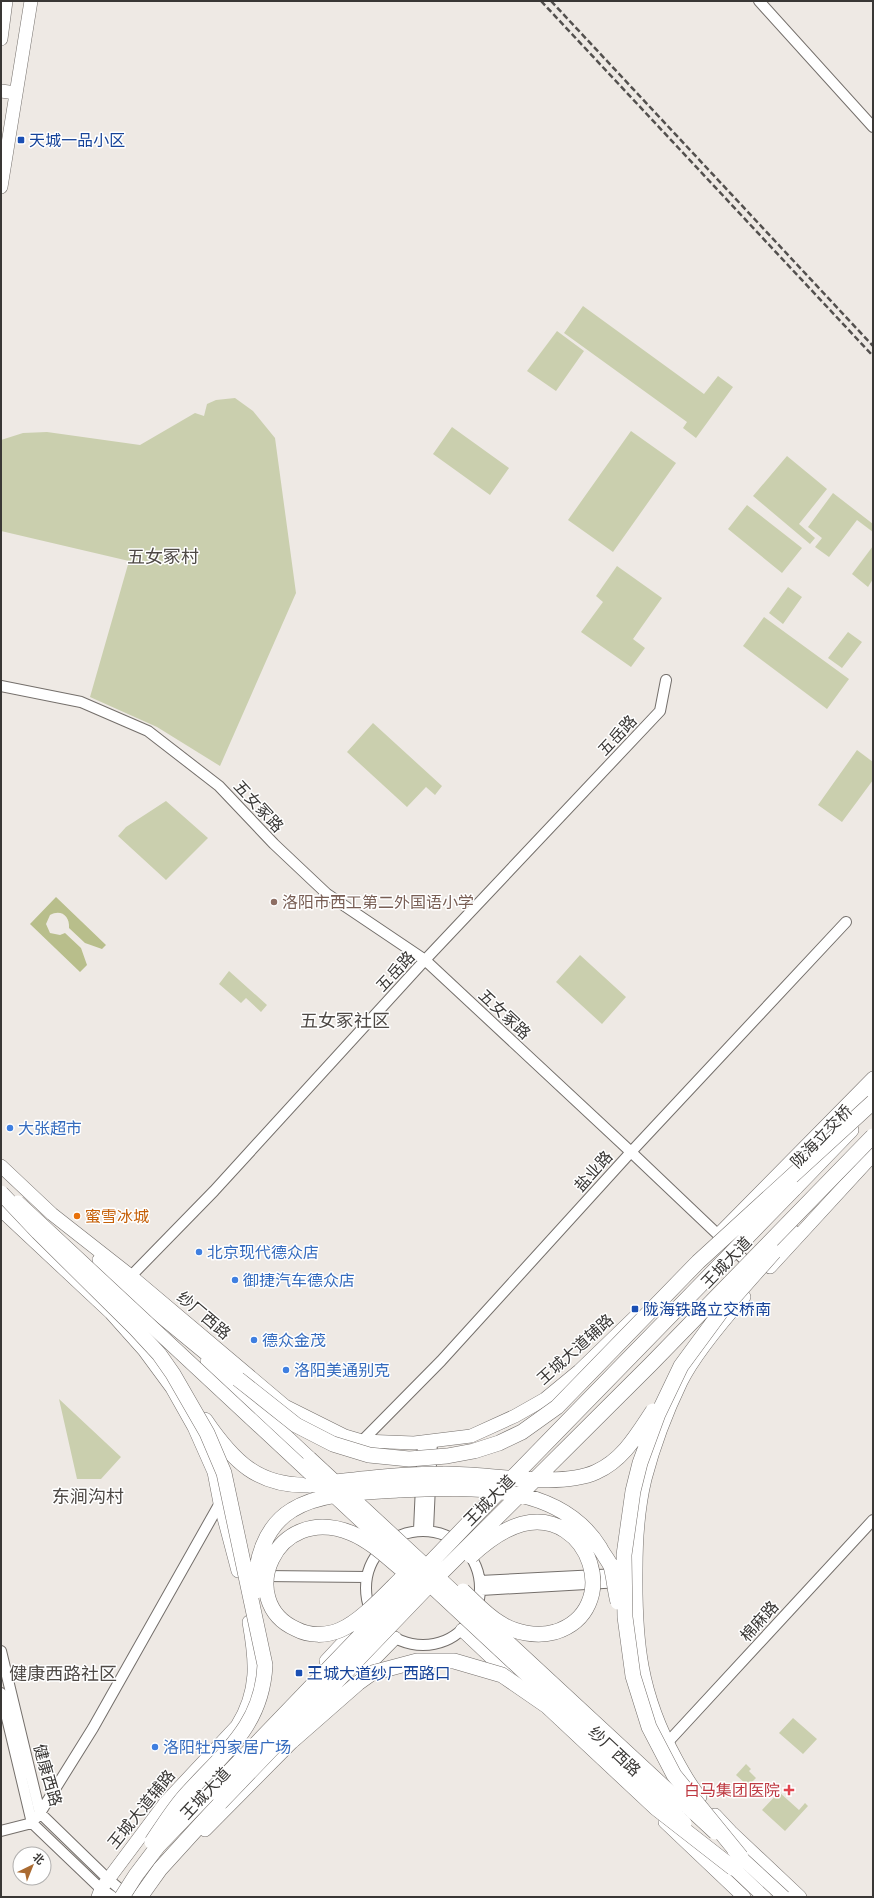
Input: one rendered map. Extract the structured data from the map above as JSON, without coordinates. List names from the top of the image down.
{
  "streets": {
    "highway": ["陇海立交桥", "王城大道"],
    "main road": ["纱厂西路", "王城大道辅路"],
    "street": [
      "五岳路",
      "五女冢路",
      "盐业路",
      "棉麻路",
      "健康西路"
    ]
  },
  "crossings": [
    ["五岳路", "五女冢路"],
    ["五岳路", "纱厂西路"],
    ["五女冢路", "盐业路"],
    ["五女冢路", "王城大道辅路"],
    ["陇海立交桥", "王城大道"],
    ["盐业路", "纱厂西路"],
    ["王城大道", "王城大道辅路"],
    ["王城大道", "健康西路"],
    ["纱厂西路", "王城大道辅路"],
    ["王城大道辅路", "健康西路"]
  ],
  "districts": [
    "五女冢村",
    "五女冢社区",
    "东涧沟村",
    "健康西路社区"
  ],
  "places": {
    "transit": ["天城一品小区", "陇海铁路立交桥南", "王城大道纱厂西路口"],
    "other": [
      "洛阳市西工第二外国语小学",
      "大张超市",
      "蜜雪冰城",
      "北京现代德众店",
      "御捷汽车德众店",
      "德众金茂",
      "洛阳美通别克",
      "洛阳牡丹家居广场"
    ],
    "health": ["白马集团医院"]
  },
  "north": "top right"
}
